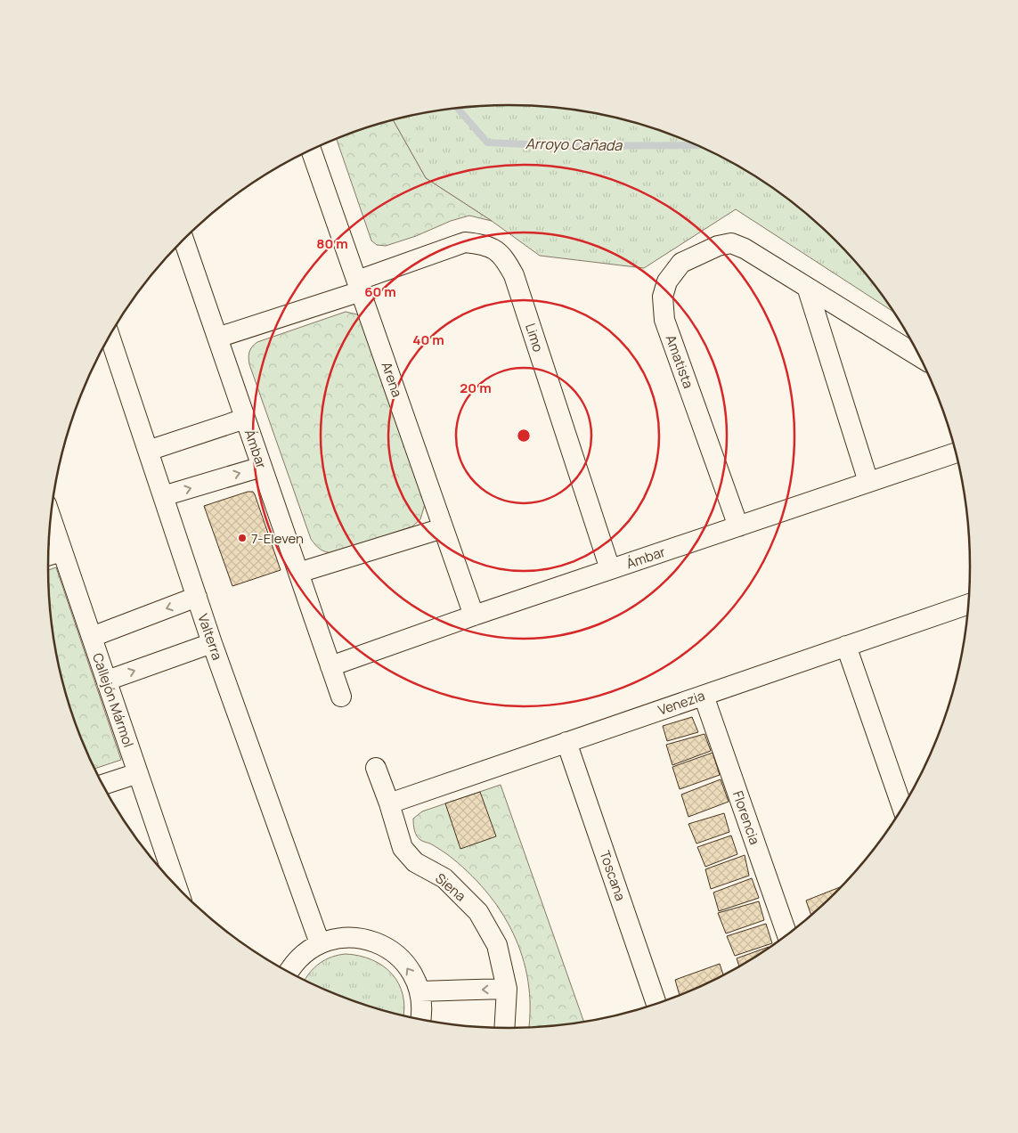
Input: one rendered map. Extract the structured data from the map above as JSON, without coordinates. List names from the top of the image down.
{
  "streets": {
    "street": [
      "Limo",
      "Amatista",
      "Arena",
      "Ámbar",
      "Valterra",
      "Callejón Mármol",
      "Venezia",
      "Florencia",
      "Toscana",
      "Siena"
    ]
  },
  "crossings": [
    ["Limo", "Arena"],
    ["Limo", "Ámbar"],
    ["Amatista", "Ámbar"],
    ["Arena", "Ámbar"],
    ["Venezia", "Florencia"],
    ["Venezia", "Toscana"],
    ["Venezia", "Siena"]
  ],
  "water": ["Arroyo Cañada"],
  "places": ["7-Eleven"],
  "rings": [
    "80 m",
    "60 m",
    "40 m",
    "20 m"
  ]
}
